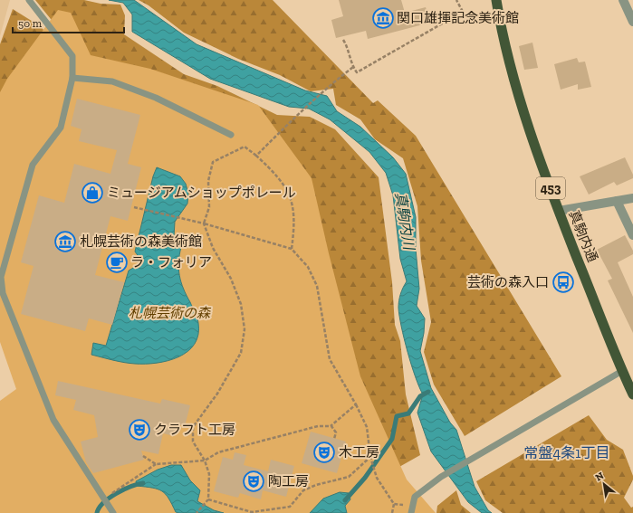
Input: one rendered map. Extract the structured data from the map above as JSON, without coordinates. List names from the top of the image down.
{
  "streets": {
    "highway": ["453", "真駒内通"]
  },
  "districts": ["常盤4条1丁目"],
  "water": ["真駒内川"],
  "parks": ["札幌芸術の森"],
  "places": {
    "museum": ["関口雄揮記念美術館", "札幌芸術の森美術館"],
    "shop": ["ミュージアムショップポレール"],
    "cafe": ["ラ・フォリア"],
    "bus stop": ["芸術の森入口"],
    "theatre": ["クラフト工房", "木工房", "陶工房"]
  },
  "scale_bar": "50 m",
  "north": "top left"
}
